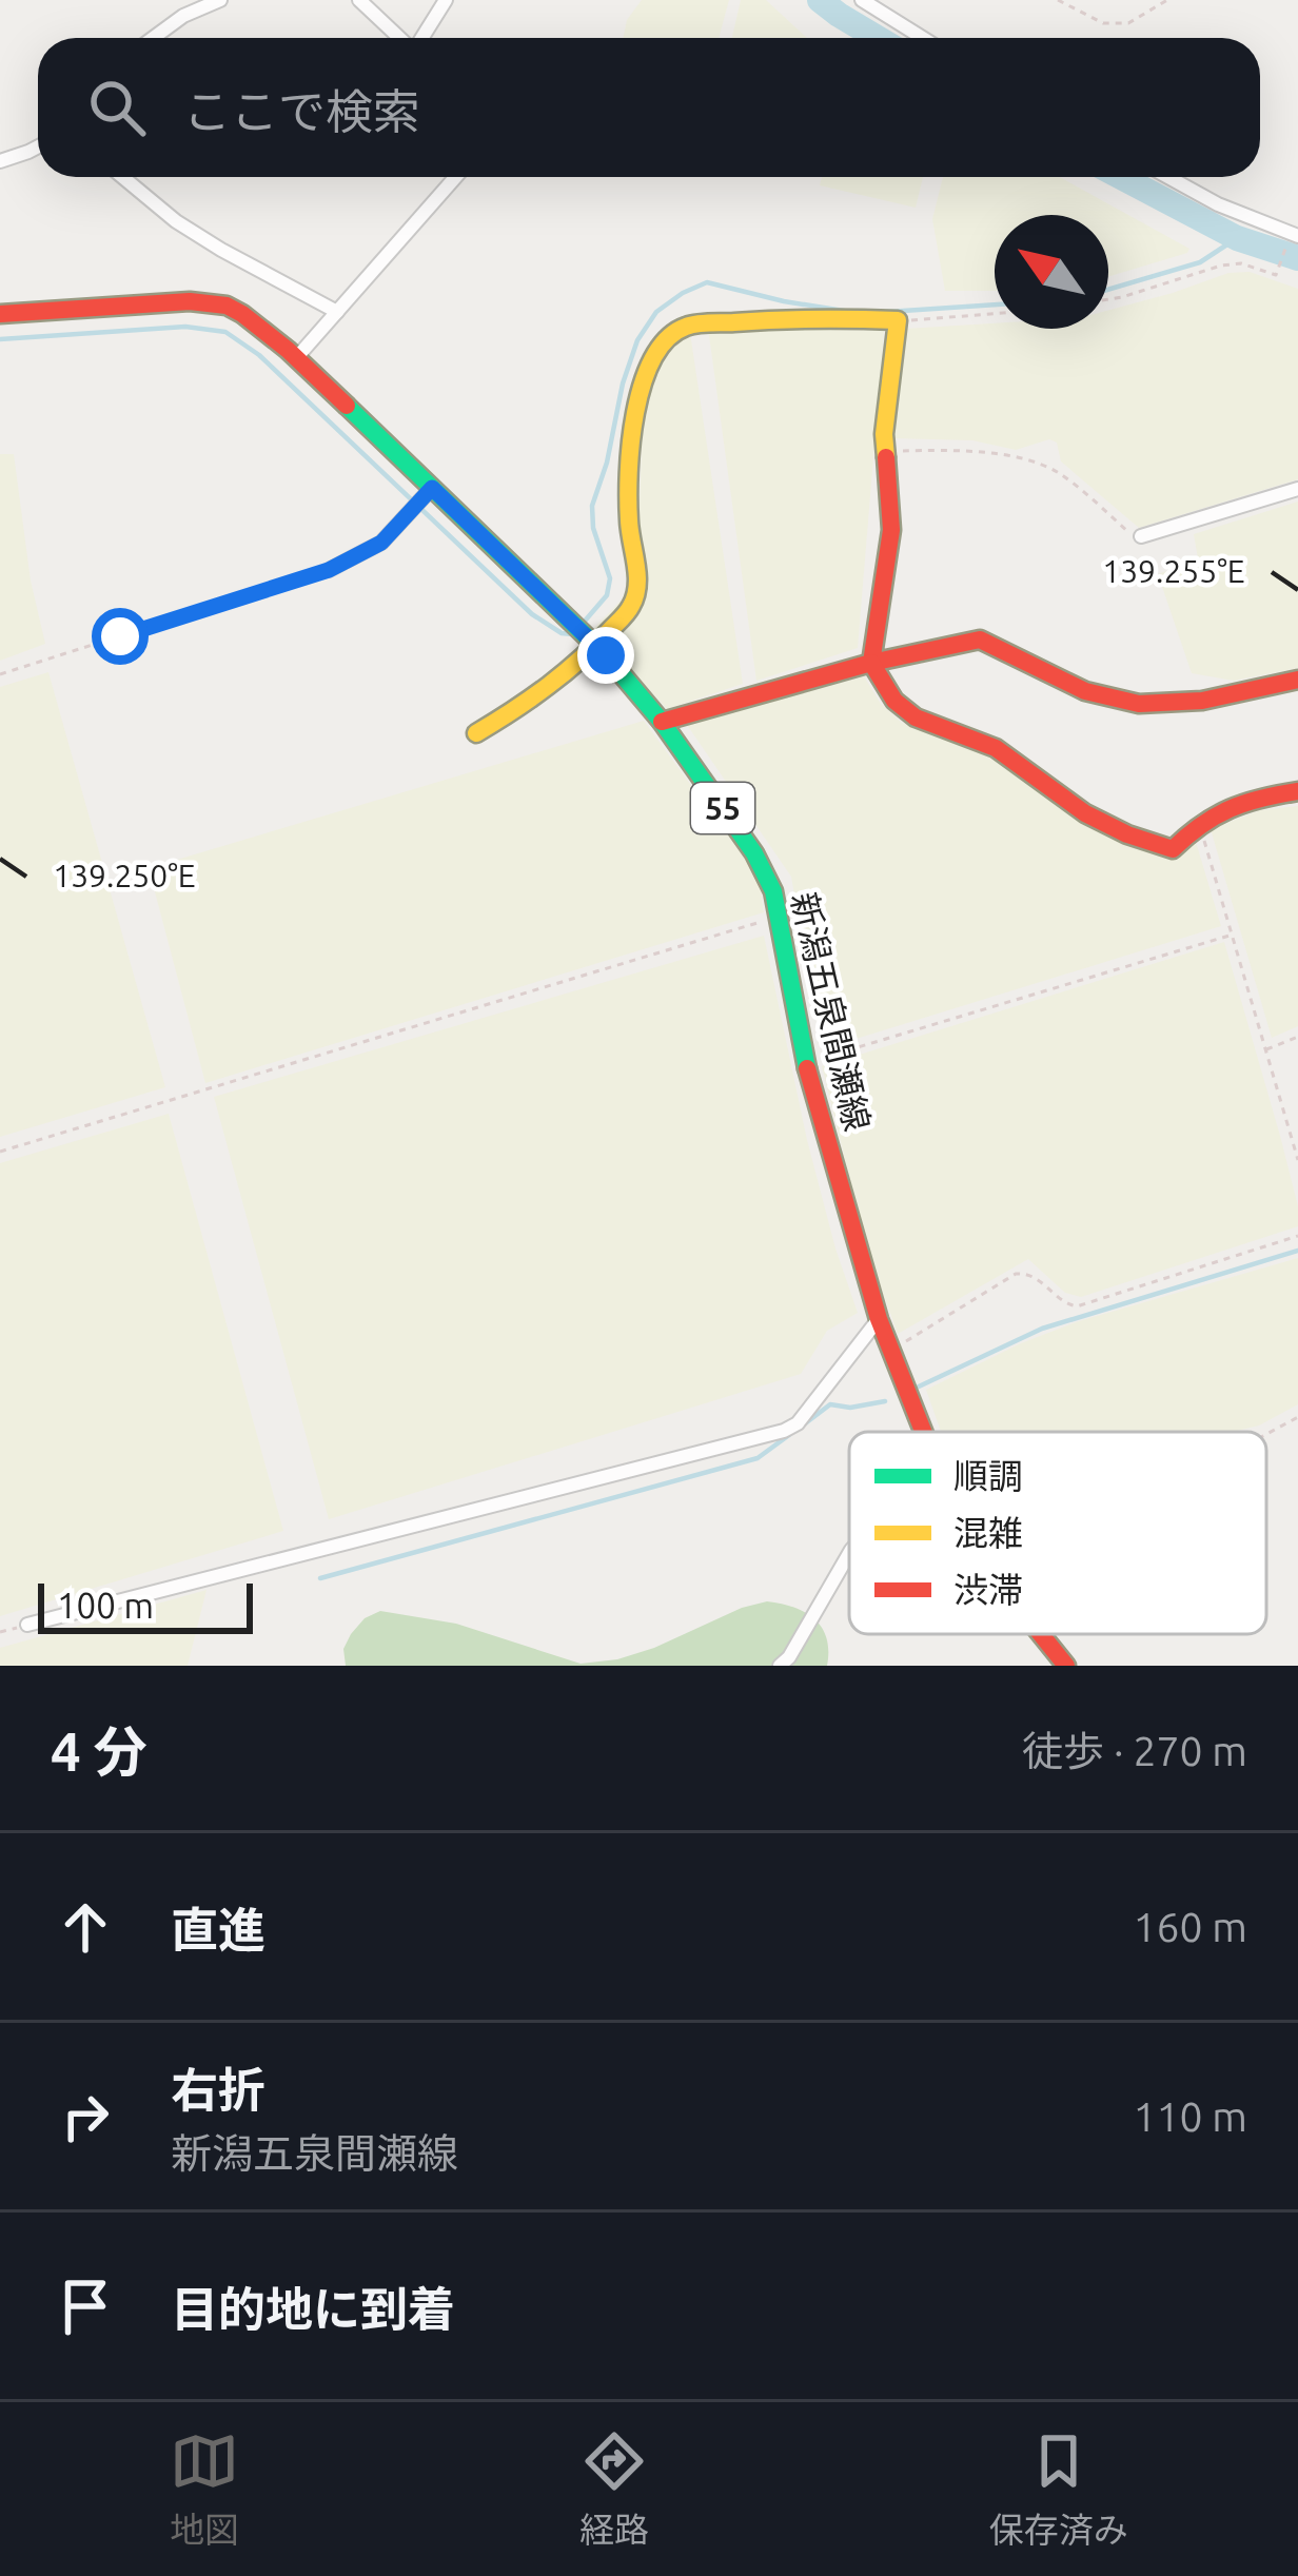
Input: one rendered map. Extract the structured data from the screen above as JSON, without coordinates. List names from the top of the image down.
{
  "streets": {
    "street": ["55", "新潟五泉間瀬線"]
  },
  "legend": ["順調", "混雑", "渋滞"],
  "scale_bar": "100 m",
  "north": "top left",
  "page": {
    "search": "ここで検索",
    "scale": "100 m",
    "heading": ["4 分", "徒歩 · 270 m"],
    "list": [
      ["直進", "160 m"],
      ["右折", "新潟五泉間瀬線", "110 m"],
      "目的地に到着"
    ],
    "nav": ["地図", "経路", "保存済み"]
  },
  "coordinates": ["139.255°E", "139.250°E"]
}
